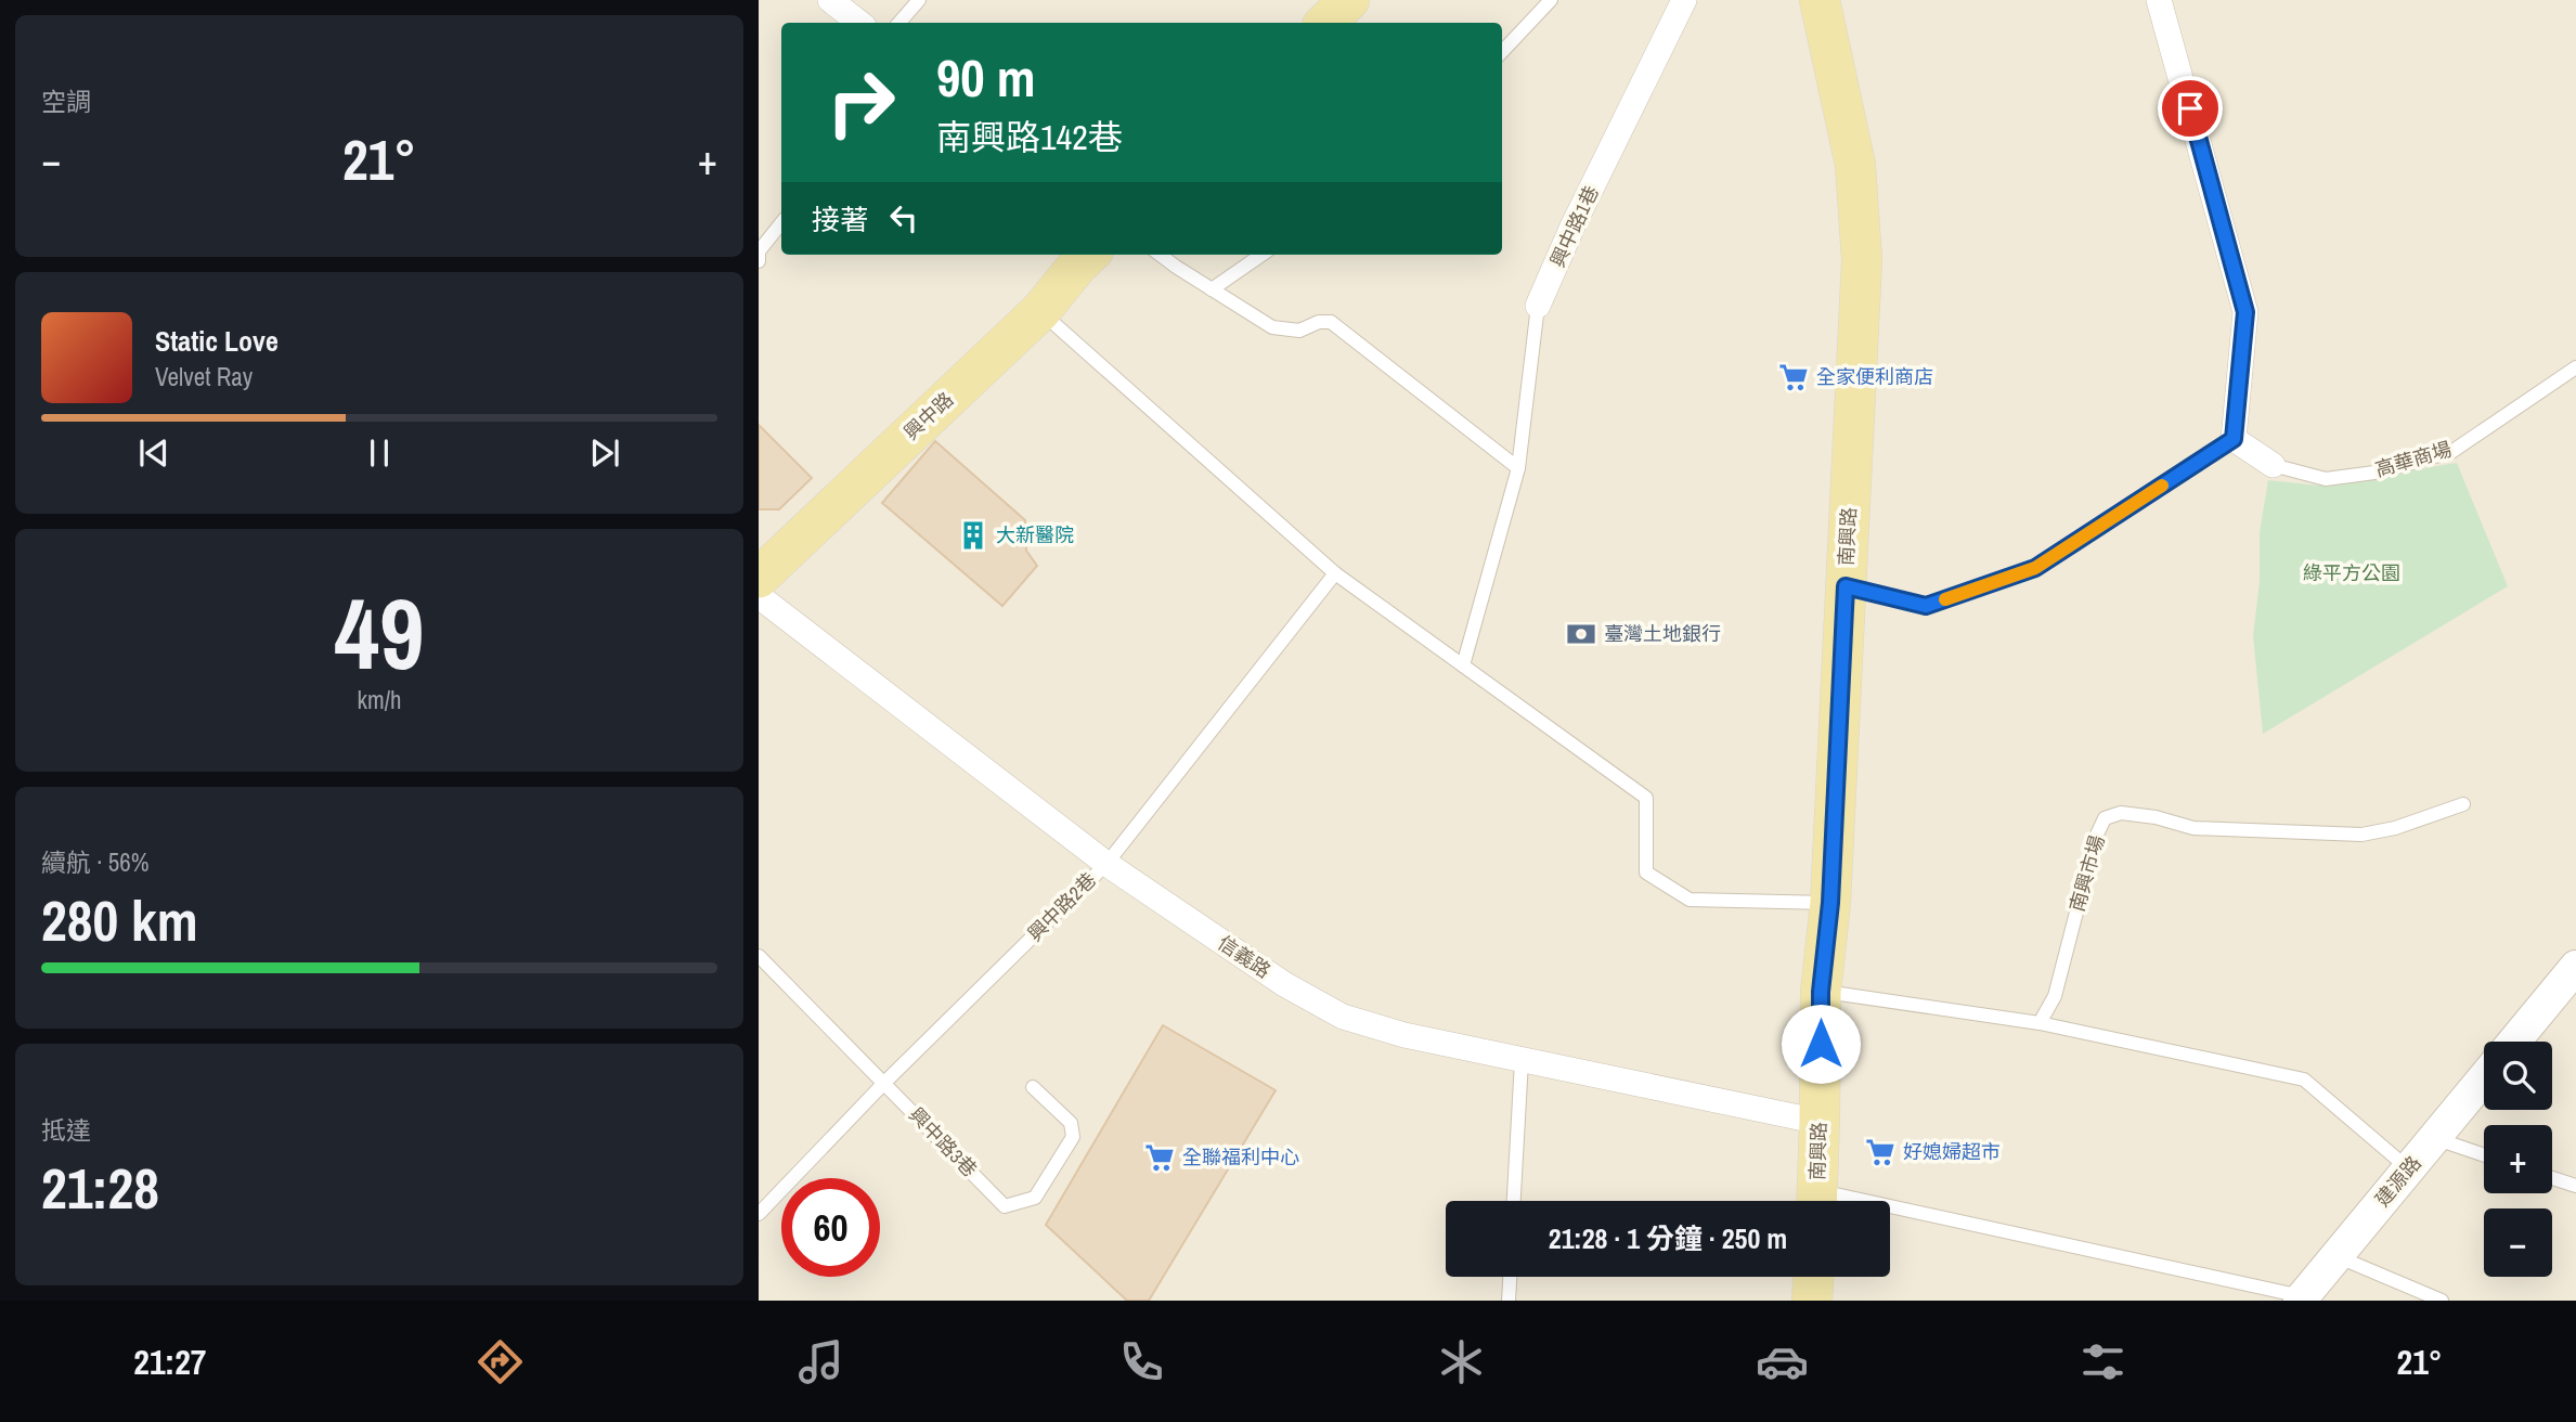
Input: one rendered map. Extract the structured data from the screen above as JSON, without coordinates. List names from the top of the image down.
{
  "streets": {
    "main road": ["興中路", "南興路"],
    "street": ["興中路1巷", "信義路", "建源路"],
    "lane": [
      "高華商場",
      "南興市場",
      "興中路2巷",
      "興中路3巷"
    ]
  },
  "crossings": [
    ["南興路", "信義路"],
    ["興中路2巷", "信義路"],
    ["興中路2巷", "興中路3巷"]
  ],
  "parks": ["綠平方公園"],
  "places": {
    "supermarket": ["全家便利商店", "好媳婦超市", "全聯福利中心"],
    "building": ["大新醫院"],
    "bank": ["臺灣土地銀行"]
  },
  "page": {
    "tile": [
      "空調",
      ["49", "km/h"],
      ["續航 · 56%", "280 km"],
      ["抵達", "21:28"]
    ],
    "turn": ["90 m", "南興路142巷"],
    "heat": ["−", "21°", "+"],
    "then": "接著",
    "song": ["Static Love", "Velvet Ray"],
    "map_buttons": ["+", "−"],
    "limit": "60",
    "trip": "21:28 · 1 分鐘 · 250 m",
    "tabs": ["21:27", "21°"]
  }
}
